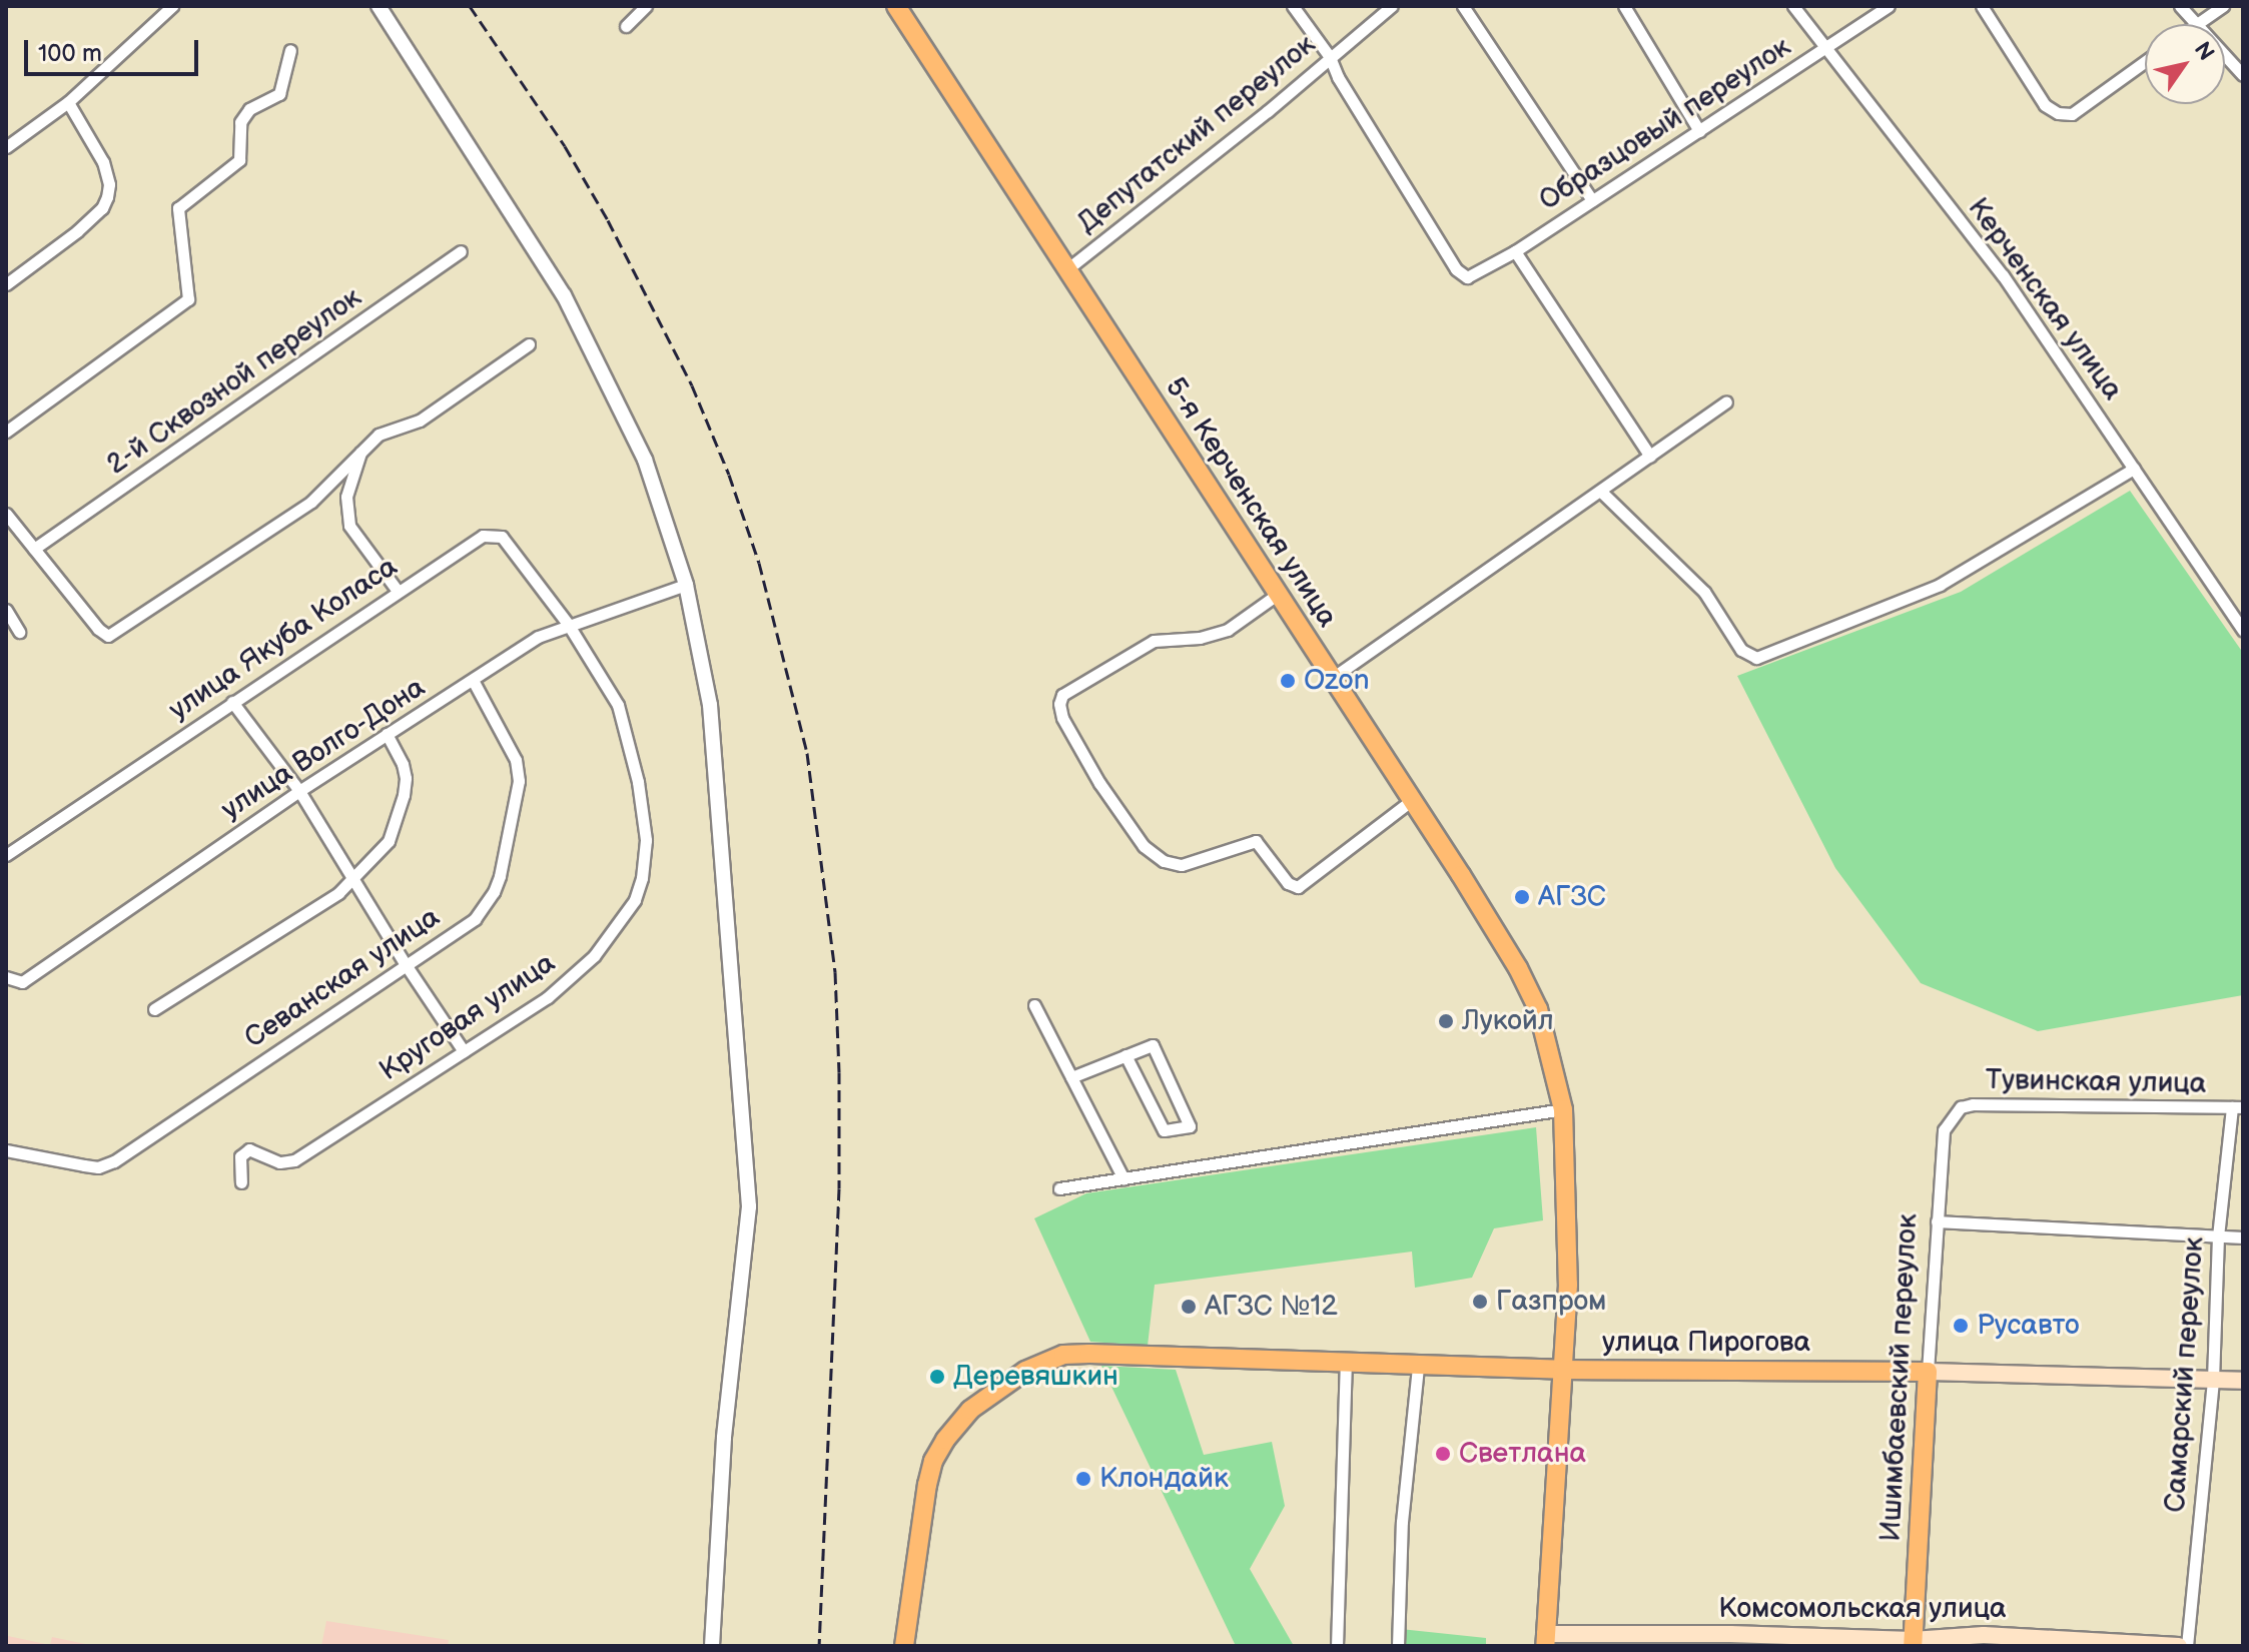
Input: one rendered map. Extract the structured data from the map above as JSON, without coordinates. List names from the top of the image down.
{
  "streets": {
    "main road": [
      "5-я Керченская улица",
      "улица Пирогова",
      "Ишимбаевский переулок",
      "Комсомольская улица"
    ],
    "street": [
      "Образцовый переулок",
      "Депутатский переулок",
      "Керченская улица",
      "2-й Сквозной переулок",
      "улица Якуба Коласа",
      "улица Волго-Дона",
      "Севанская улица",
      "Круговая улица",
      "Тувинская улица",
      "Самарский переулок"
    ]
  },
  "crossings": [
    ["Образцовый переулок", "Депутатский переулок"],
    ["Образцовый переулок", "Керченская улица"],
    ["Депутатский переулок", "5-я Керченская улица"],
    ["5-я Керченская улица", "улица Пирогова"],
    ["5-я Керченская улица", "Комсомольская улица"],
    ["улица Якуба Коласа", "улица Волго-Дона"],
    ["улица Якуба Коласа", "Круговая улица"],
    ["улица Волго-Дона", "Севанская улица"],
    ["улица Волго-Дона", "Круговая улица"],
    ["Тувинская улица", "Самарский переулок"],
    ["Тувинская улица", "Ишимбаевский переулок"],
    ["улица Пирогова", "Самарский переулок"],
    ["улица Пирогова", "Ишимбаевский переулок"],
    ["Ишимбаевский переулок", "Комсомольская улица"]
  ],
  "places": [
    "Ozon",
    "АГЗС",
    "Лукойл",
    "Газпром",
    "АГЗС №12",
    "Русавто",
    "Деревяшкин",
    "Светлана",
    "Клондайк"
  ],
  "scale_bar": "100 m",
  "north": "top right"
}
